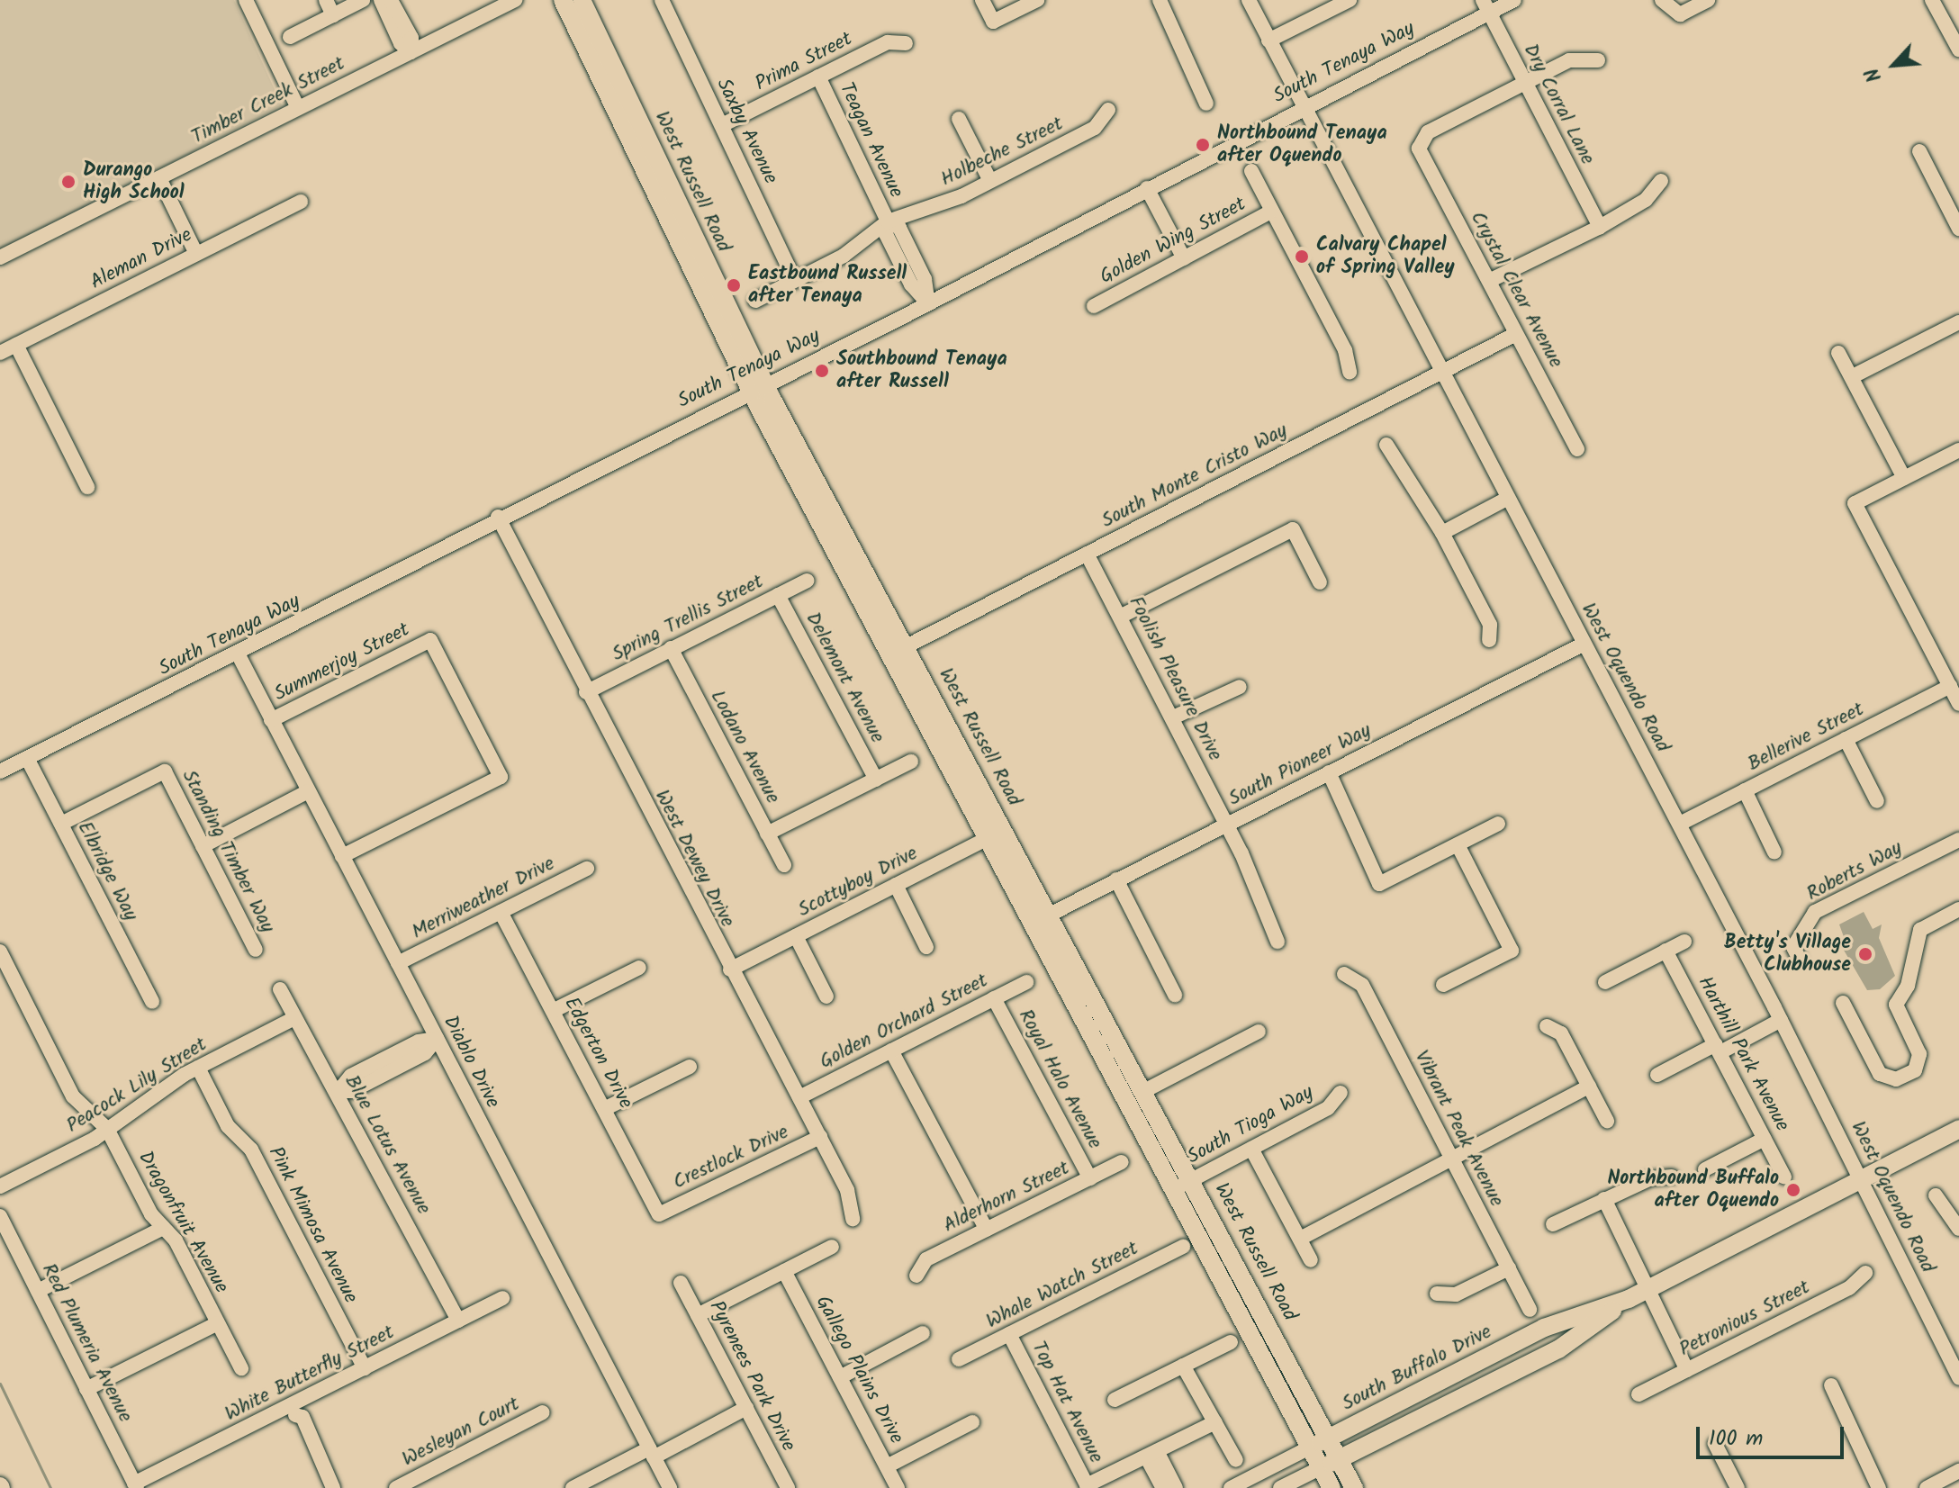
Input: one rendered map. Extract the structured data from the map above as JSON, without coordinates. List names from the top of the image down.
{
  "streets": {
    "main road": ["West Russell Road", "South Buffalo Drive"],
    "street": [
      "Prima Street",
      "South Tenaya Way",
      "Timber Creek Street",
      "Dry Corral Lane",
      "Saxby Avenue",
      "Teagan Avenue",
      "Holbeche Street",
      "Golden Wing Street",
      "Aleman Drive",
      "Crystal Clear Avenue",
      "South Monte Cristo Way",
      "Spring Trellis Street",
      "Summerjoy Street",
      "Delemont Avenue",
      "West Oquendo Road",
      "Foolish Pleasure Drive",
      "Bellerive Street",
      "Lodano Avenue",
      "South Pioneer Way",
      "Standing Timber Way",
      "West Dewey Drive",
      "Elbridge Way",
      "Roberts Way",
      "Scottyboy Drive",
      "Merriweather Drive",
      "Golden Orchard Street",
      "Edgerton Drive",
      "Harthill Park Avenue",
      "Diablo Drive",
      "Royal Halo Avenue",
      "Peacock Lily Street",
      "South Tioga Way",
      "Vibrant Peak Avenue",
      "Blue Lotus Avenue",
      "Crestlock Drive",
      "Alderhorn Street",
      "Dragonfruit Avenue",
      "Pink Mimosa Avenue",
      "Whale Watch Street",
      "Petronious Street",
      "Red Plumeria Avenue",
      "Gallego Plains Drive",
      "White Butterfly Street",
      "Pyrenees Park Drive",
      "Top Hat Avenue",
      "Wesleyan Court"
    ]
  },
  "crossings": [
    ["Prima Street", "Saxby Avenue"],
    ["Prima Street", "Teagan Avenue"],
    ["South Tenaya Way", "Dry Corral Lane"],
    ["South Tenaya Way", "Teagan Avenue"],
    ["South Tenaya Way", "West Russell Road"],
    ["South Tenaya Way", "West Oquendo Road"],
    ["South Tenaya Way", "West Dewey Drive"],
    ["South Tenaya Way", "Elbridge Way"],
    ["South Tenaya Way", "Diablo Drive"],
    ["Dry Corral Lane", "Crystal Clear Avenue"],
    ["Saxby Avenue", "Holbeche Street"],
    ["Teagan Avenue", "Holbeche Street"],
    ["West Russell Road", "South Monte Cristo Way"],
    ["West Russell Road", "South Pioneer Way"],
    ["West Russell Road", "Scottyboy Drive"],
    ["West Russell Road", "South Tioga Way"],
    ["West Russell Road", "South Buffalo Drive"],
    ["Crystal Clear Avenue", "South Monte Cristo Way"],
    ["South Monte Cristo Way", "West Oquendo Road"],
    ["South Monte Cristo Way", "Foolish Pleasure Drive"],
    ["Spring Trellis Street", "Delemont Avenue"],
    ["Spring Trellis Street", "Lodano Avenue"],
    ["Spring Trellis Street", "West Dewey Drive"],
    ["Summerjoy Street", "Diablo Drive"],
    ["West Oquendo Road", "Bellerive Street"],
    ["West Oquendo Road", "South Pioneer Way"],
    ["West Oquendo Road", "South Buffalo Drive"],
    ["Foolish Pleasure Drive", "South Pioneer Way"],
    ["Standing Timber Way", "Elbridge Way"],
    ["West Dewey Drive", "Scottyboy Drive"],
    ["West Dewey Drive", "Golden Orchard Street"],
    ["West Dewey Drive", "Crestlock Drive"],
    ["Merriweather Drive", "Edgerton Drive"],
    ["Merriweather Drive", "Diablo Drive"],
    ["Golden Orchard Street", "Royal Halo Avenue"],
    ["Edgerton Drive", "Crestlock Drive"],
    ["Royal Halo Avenue", "Alderhorn Street"],
    ["Peacock Lily Street", "Blue Lotus Avenue"],
    ["Peacock Lily Street", "Dragonfruit Avenue"],
    ["Peacock Lily Street", "Pink Mimosa Avenue"],
    ["Blue Lotus Avenue", "White Butterfly Street"],
    ["Pink Mimosa Avenue", "White Butterfly Street"],
    ["Whale Watch Street", "Top Hat Avenue"],
    ["Red Plumeria Avenue", "White Butterfly Street"]
  ],
  "places": [
    "Northbound Tenaya after Oquendo",
    "Durango High School",
    "Calvary Chapel of Spring Valley",
    "Eastbound Russell after Tenaya",
    "Southbound Tenaya after Russell",
    "Betty's Village Clubhouse",
    "Northbound Buffalo after Oquendo"
  ],
  "scale_bar": "100 m",
  "north": "bottom left"
}
